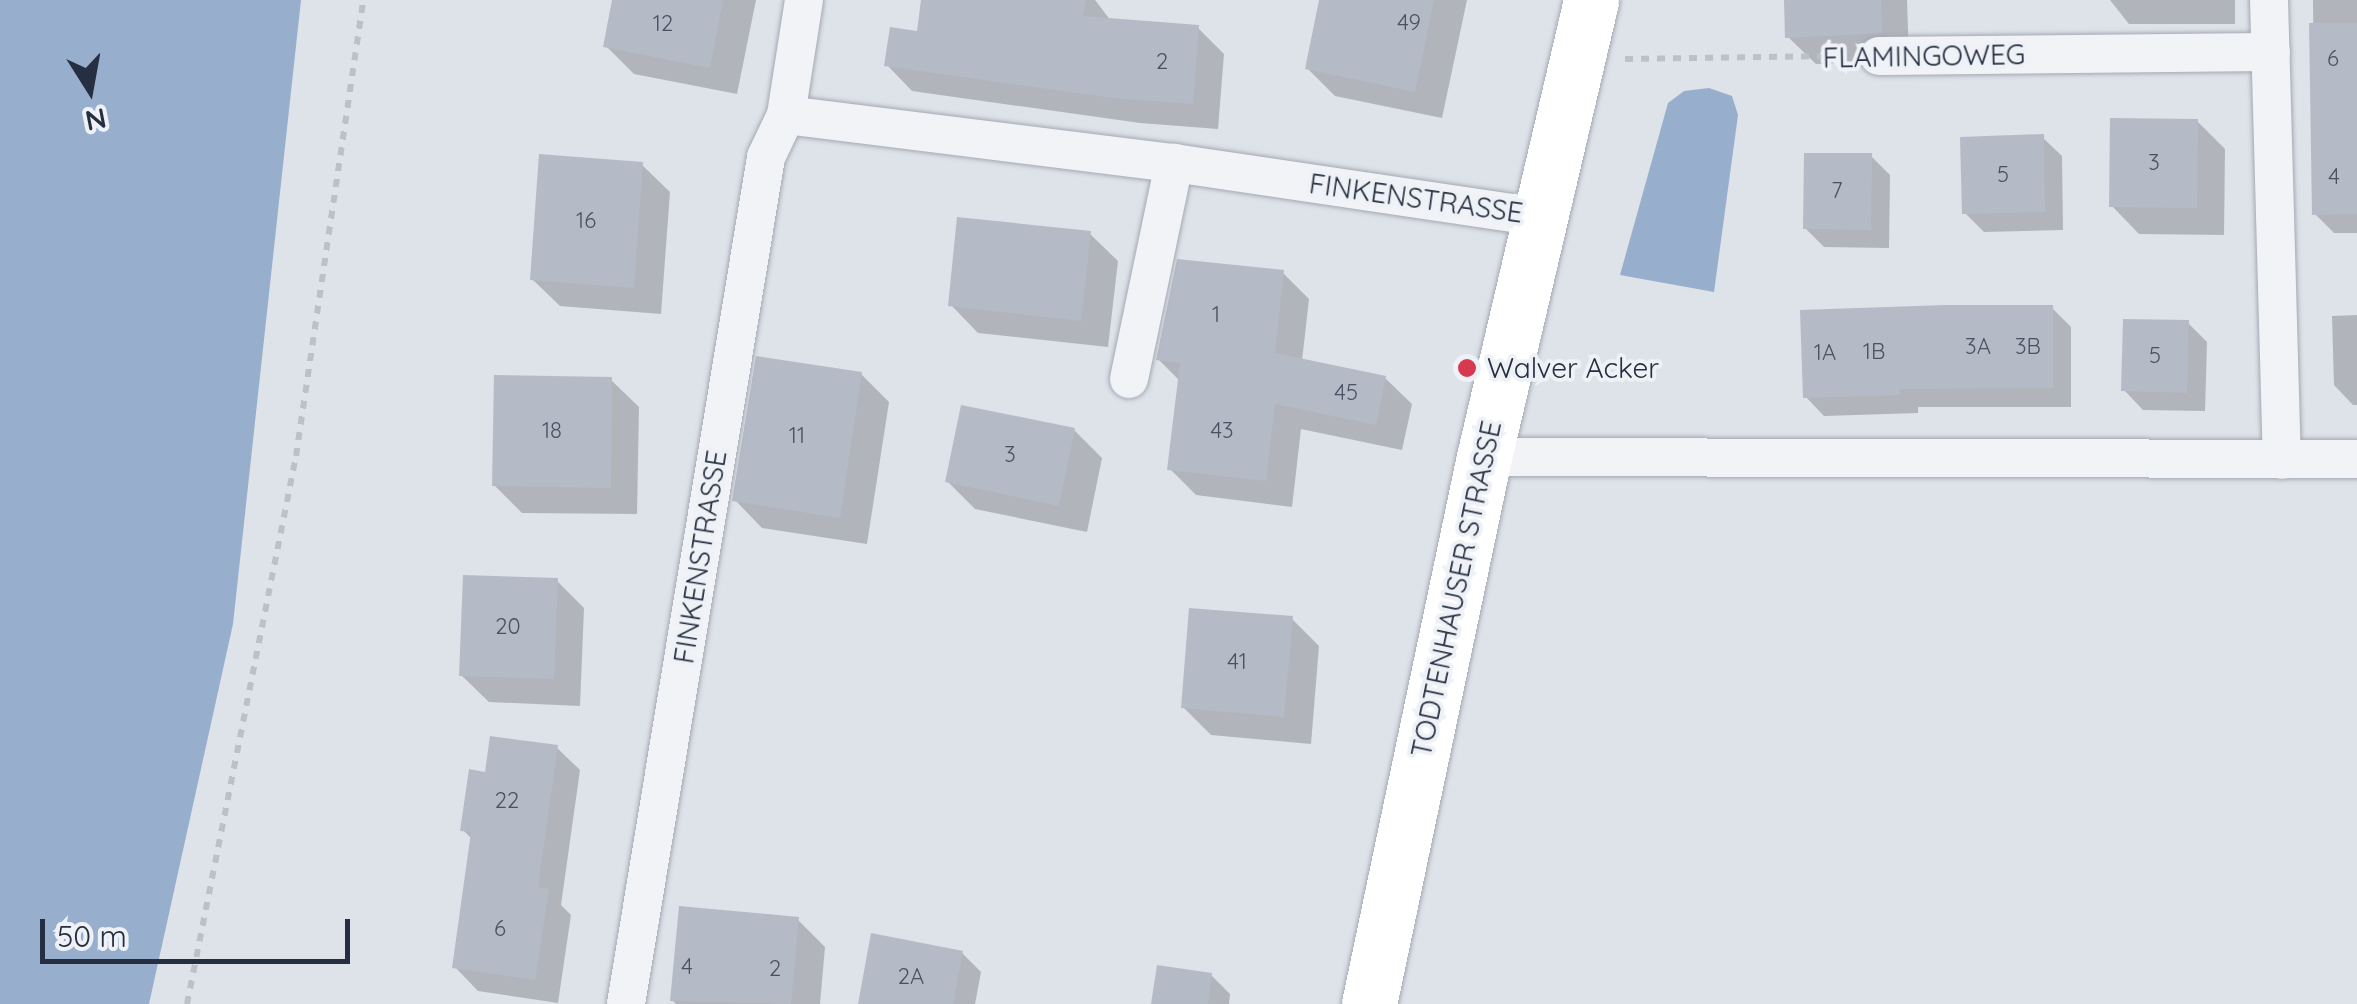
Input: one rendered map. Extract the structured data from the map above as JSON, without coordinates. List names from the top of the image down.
{
  "streets": {
    "main road": ["TODTENHAUSER STRASSE"],
    "street": ["FLAMINGOWEG", "FINKENSTRASSE"]
  },
  "crossings": [
    ["FLAMINGOWEG", "TODTENHAUSER STRASSE"],
    ["FINKENSTRASSE", "TODTENHAUSER STRASSE"]
  ],
  "places": ["Walver Acker"],
  "house_numbers": [
    "49",
    "12",
    "6",
    "2",
    "3",
    "5",
    "4",
    "7",
    "16",
    "1",
    "3A",
    "3B",
    "1B",
    "1A",
    "5",
    "45",
    "18",
    "43",
    "11",
    "3",
    "20",
    "41",
    "22",
    "6",
    "4",
    "2",
    "2A"
  ],
  "scale_bar": "50 m",
  "north": "bottom"
}
